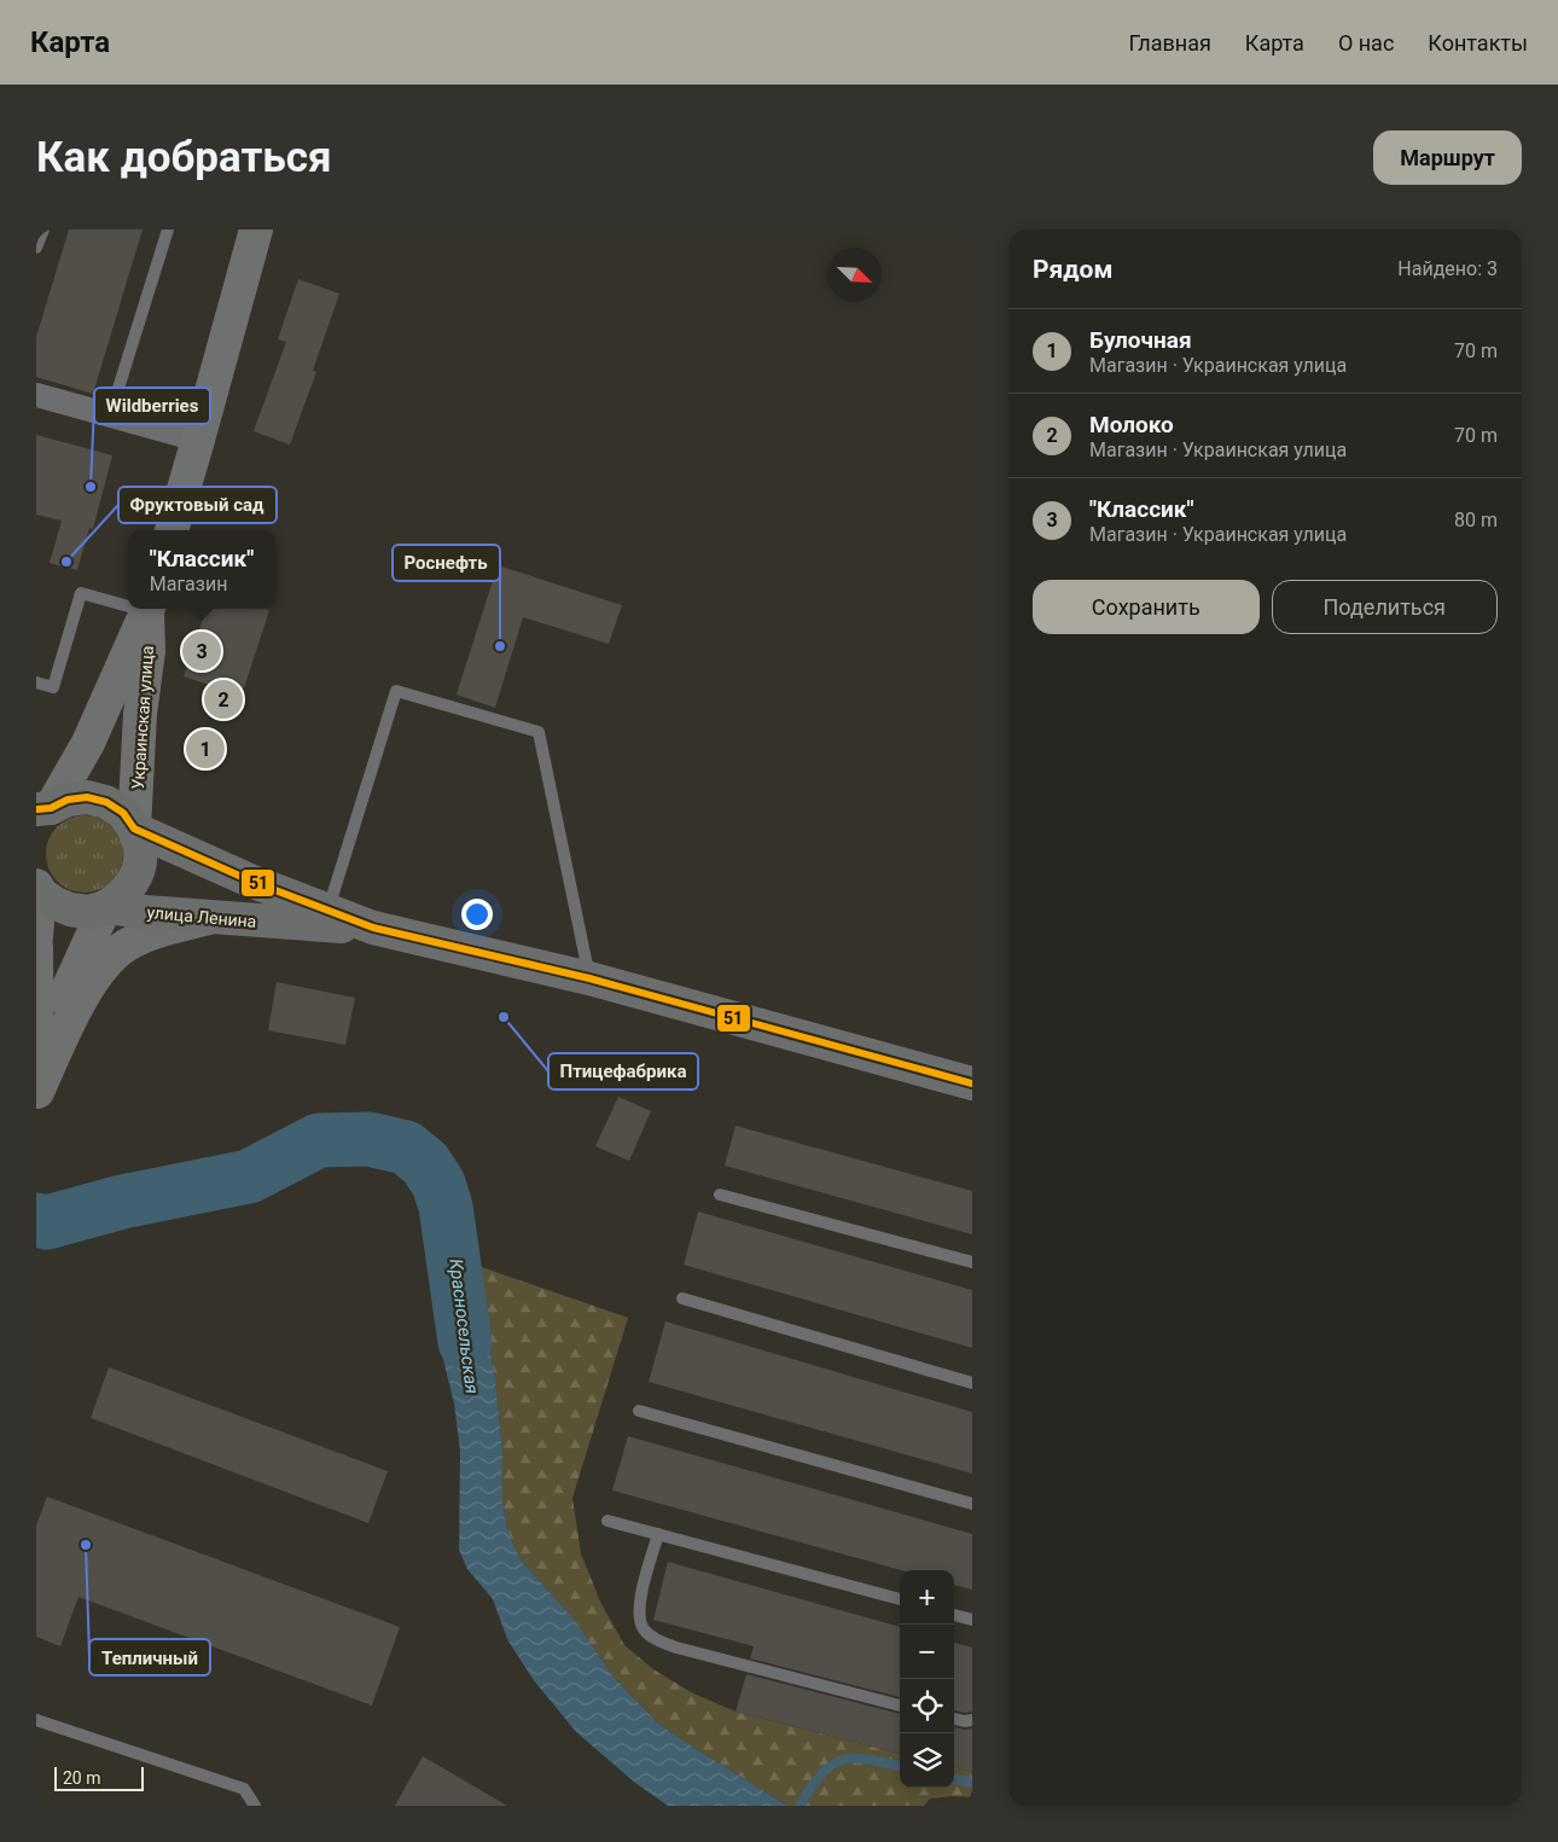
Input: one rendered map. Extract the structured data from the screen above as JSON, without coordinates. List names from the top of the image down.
{
  "streets": {
    "main road": ["Украинская улица", "улица Ленина"]
  },
  "crossings": [
    ["Украинская улица", "улица Ленина"]
  ],
  "water": ["Красносельская"],
  "places": [
    "Wildberries",
    "Фруктовый сад",
    "Роснефть",
    "Птицефабрика",
    "Тепличный"
  ],
  "lines": ["transit line 51"],
  "scale_bar": "20 m",
  "north": "bottom right",
  "page": {
    "header": "Карта",
    "nav": [
      "Главная",
      "Карта",
      "О нас",
      "Контакты"
    ],
    "buttons": [
      "Маршрут",
      ["Сохранить", "Поделиться"]
    ],
    "title": "Как добраться",
    "heading": ["Рядом", "Найдено: 3"],
    "list": [
      {
        "mark": "1",
        "name": "Булочная",
        "note": "Магазин · Украинская улица",
        "value": "70 m"
      },
      {
        "mark": "2",
        "name": "Молоко",
        "note": "Магазин · Украинская улица",
        "value": "70 m"
      },
      {
        "mark": "3",
        "name": "\"Классик\"",
        "note": "Магазин · Украинская улица",
        "value": "80 m"
      }
    ],
    "popup": ["\"Классик\"", "Магазин"],
    "pins": ["3", "2", "1"],
    "map_buttons": ["+", "−"],
    "scale": "20 m"
  }
}
